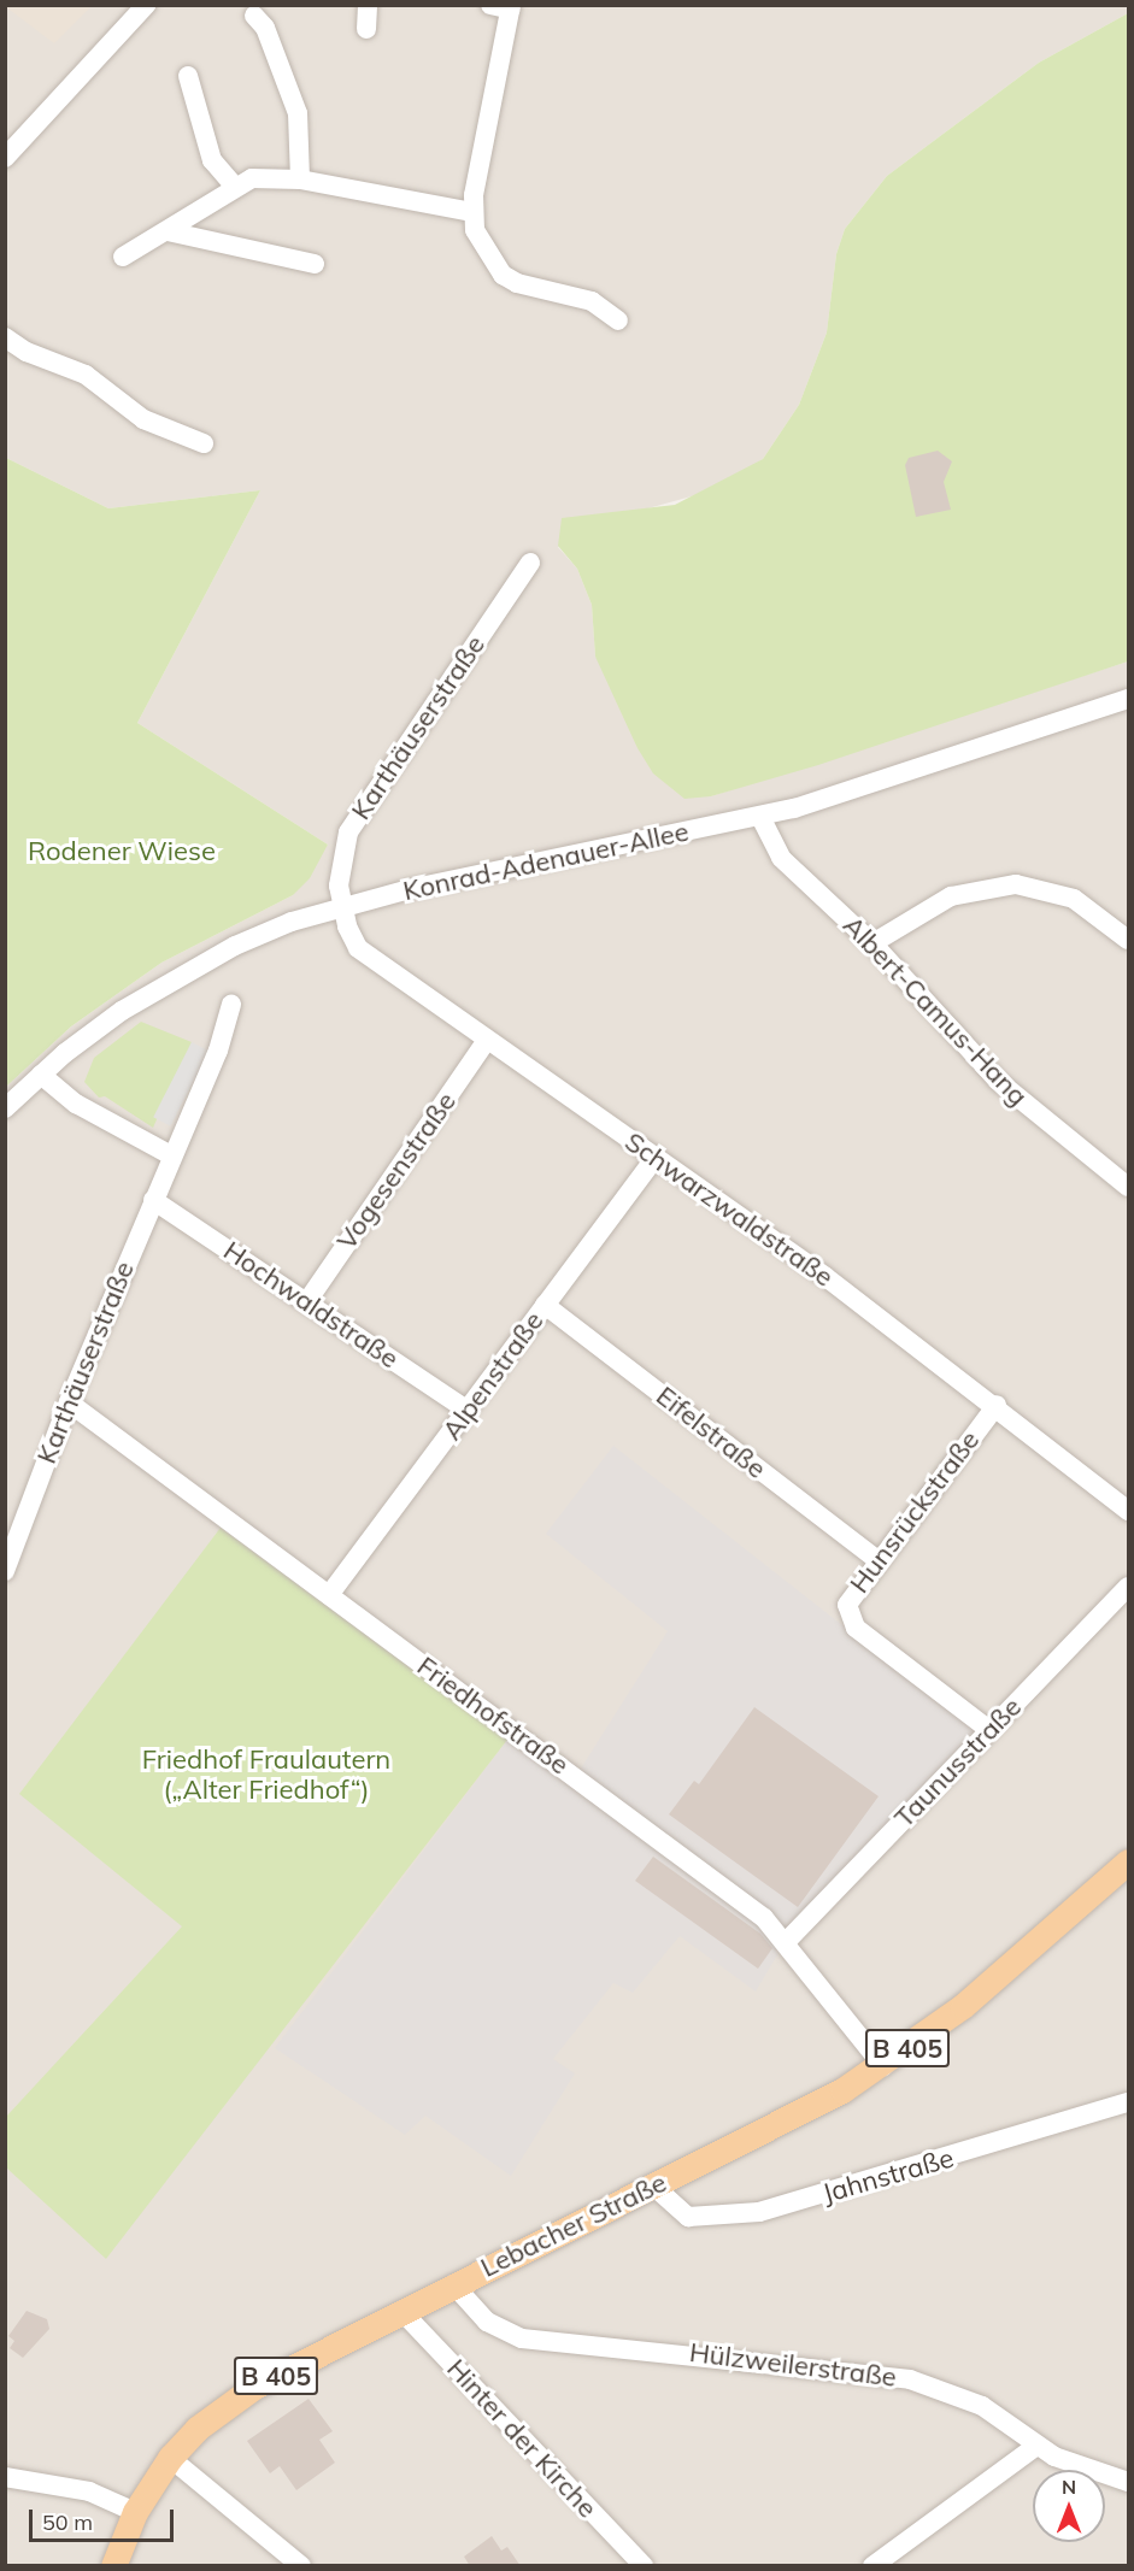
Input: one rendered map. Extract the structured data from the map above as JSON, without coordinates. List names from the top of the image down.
{
  "streets": {
    "main road": ["B 405", "Lebacher Straße"],
    "street": [
      "Karthäuserstraße",
      "Konrad-Adenauer-Allee",
      "Albert-Camus-Hang",
      "Vogesenstraße",
      "Schwarzwaldstraße",
      "Hochwaldstraße",
      "Alpenstraße",
      "Eifelstraße",
      "Hunsrückstraße",
      "Friedhofstraße",
      "Taunusstraße",
      "Jahnstraße",
      "Hülzweilerstraße",
      "Hinter der Kirche"
    ]
  },
  "crossings": [
    ["Karthäuserstraße", "Konrad-Adenauer-Allee"],
    ["Karthäuserstraße", "Schwarzwaldstraße"],
    ["Karthäuserstraße", "Hochwaldstraße"],
    ["Karthäuserstraße", "Friedhofstraße"],
    ["Konrad-Adenauer-Allee", "Albert-Camus-Hang"],
    ["Konrad-Adenauer-Allee", "Schwarzwaldstraße"],
    ["Vogesenstraße", "Schwarzwaldstraße"],
    ["Vogesenstraße", "Hochwaldstraße"],
    ["Schwarzwaldstraße", "Alpenstraße"],
    ["Schwarzwaldstraße", "Hunsrückstraße"],
    ["Hochwaldstraße", "Alpenstraße"],
    ["Alpenstraße", "Eifelstraße"],
    ["Alpenstraße", "Friedhofstraße"],
    ["Eifelstraße", "Hunsrückstraße"],
    ["Hunsrückstraße", "Taunusstraße"],
    ["Friedhofstraße", "Taunusstraße"],
    ["Friedhofstraße", "Lebacher Straße"],
    ["B 405", "Lebacher Straße"],
    ["Jahnstraße", "Lebacher Straße"],
    ["Lebacher Straße", "Hülzweilerstraße"],
    ["Lebacher Straße", "Hinter der Kirche"]
  ],
  "parks": ["Rodener Wiese", "Friedhof Fraulautern („Alter Friedhof“)"],
  "scale_bar": "50 m",
  "north": "top"
}
